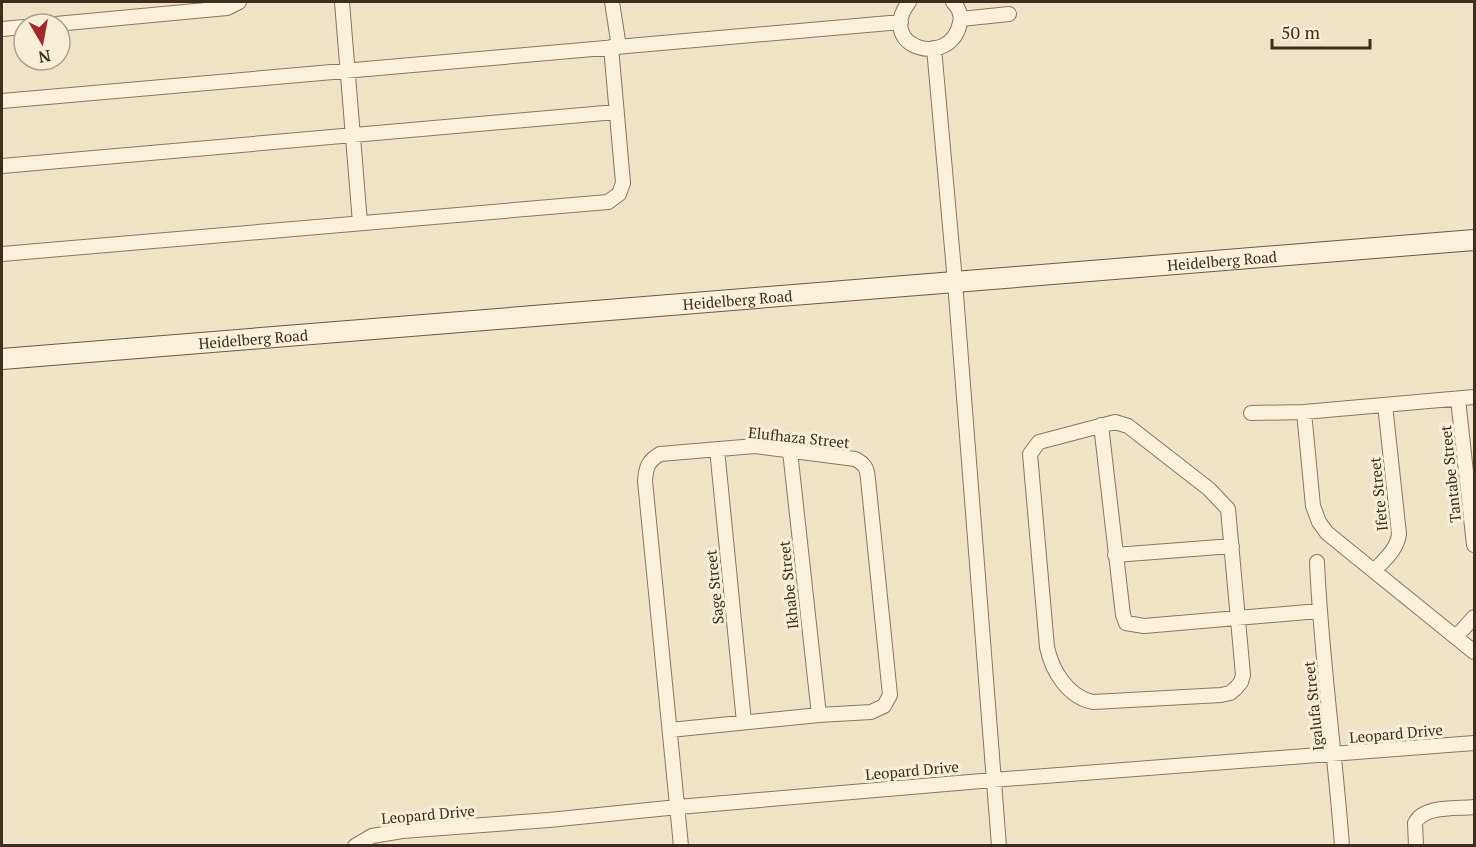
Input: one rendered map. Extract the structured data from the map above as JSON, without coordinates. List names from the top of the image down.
{
  "streets": {
    "main road": ["Heidelberg Road"],
    "street": [
      "Elufhaza Street",
      "Tantabe Street",
      "Ifete Street",
      "Ikhabe Street",
      "Sage Street",
      "Igalufa Street",
      "Leopard Drive"
    ]
  },
  "crossings": [
    ["Elufhaza Street", "Ikhabe Street"],
    ["Elufhaza Street", "Sage Street"],
    ["Elufhaza Street", "Leopard Drive"],
    ["Igalufa Street", "Leopard Drive"]
  ],
  "scale_bar": "50 m",
  "north": "bottom"
}
